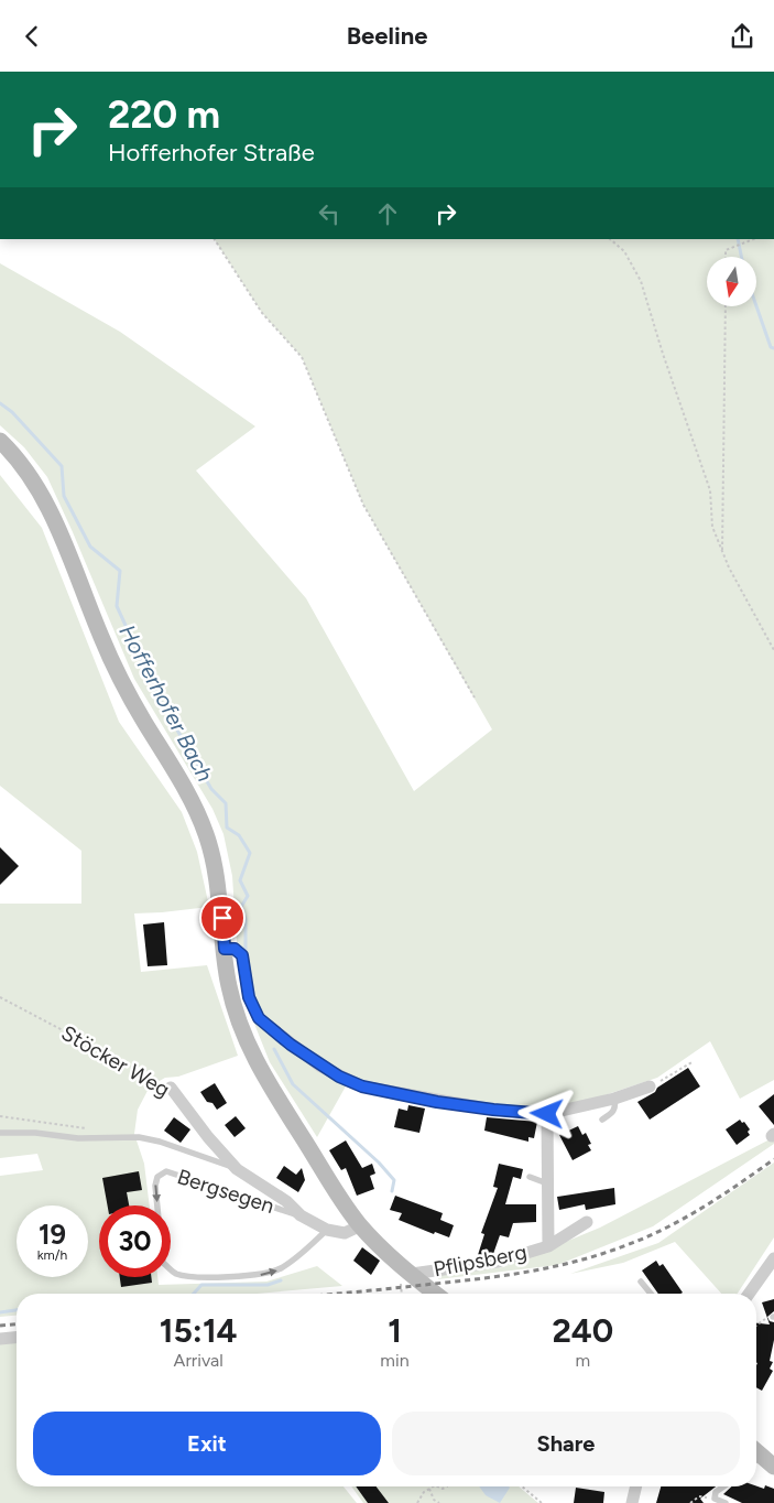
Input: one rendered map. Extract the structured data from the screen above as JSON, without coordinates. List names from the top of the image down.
{
  "streets": {
    "street": ["Stöcker Weg", "Bergsegen", "Pflipsberg"]
  },
  "crossings": [
    ["Stöcker Weg", "Bergsegen"]
  ],
  "water": ["Hofferhofer Bach"],
  "north": "bottom",
  "page": {
    "header": "Beeline",
    "turn": ["220 m", "Hofferhofer Straße"],
    "speed": "19 km/h",
    "limit": "30",
    "eta": [
      "15:14",
      "Arrival",
      "1",
      "min",
      "240",
      "m"
    ],
    "buttons": ["Exit", "Share"]
  }
}
